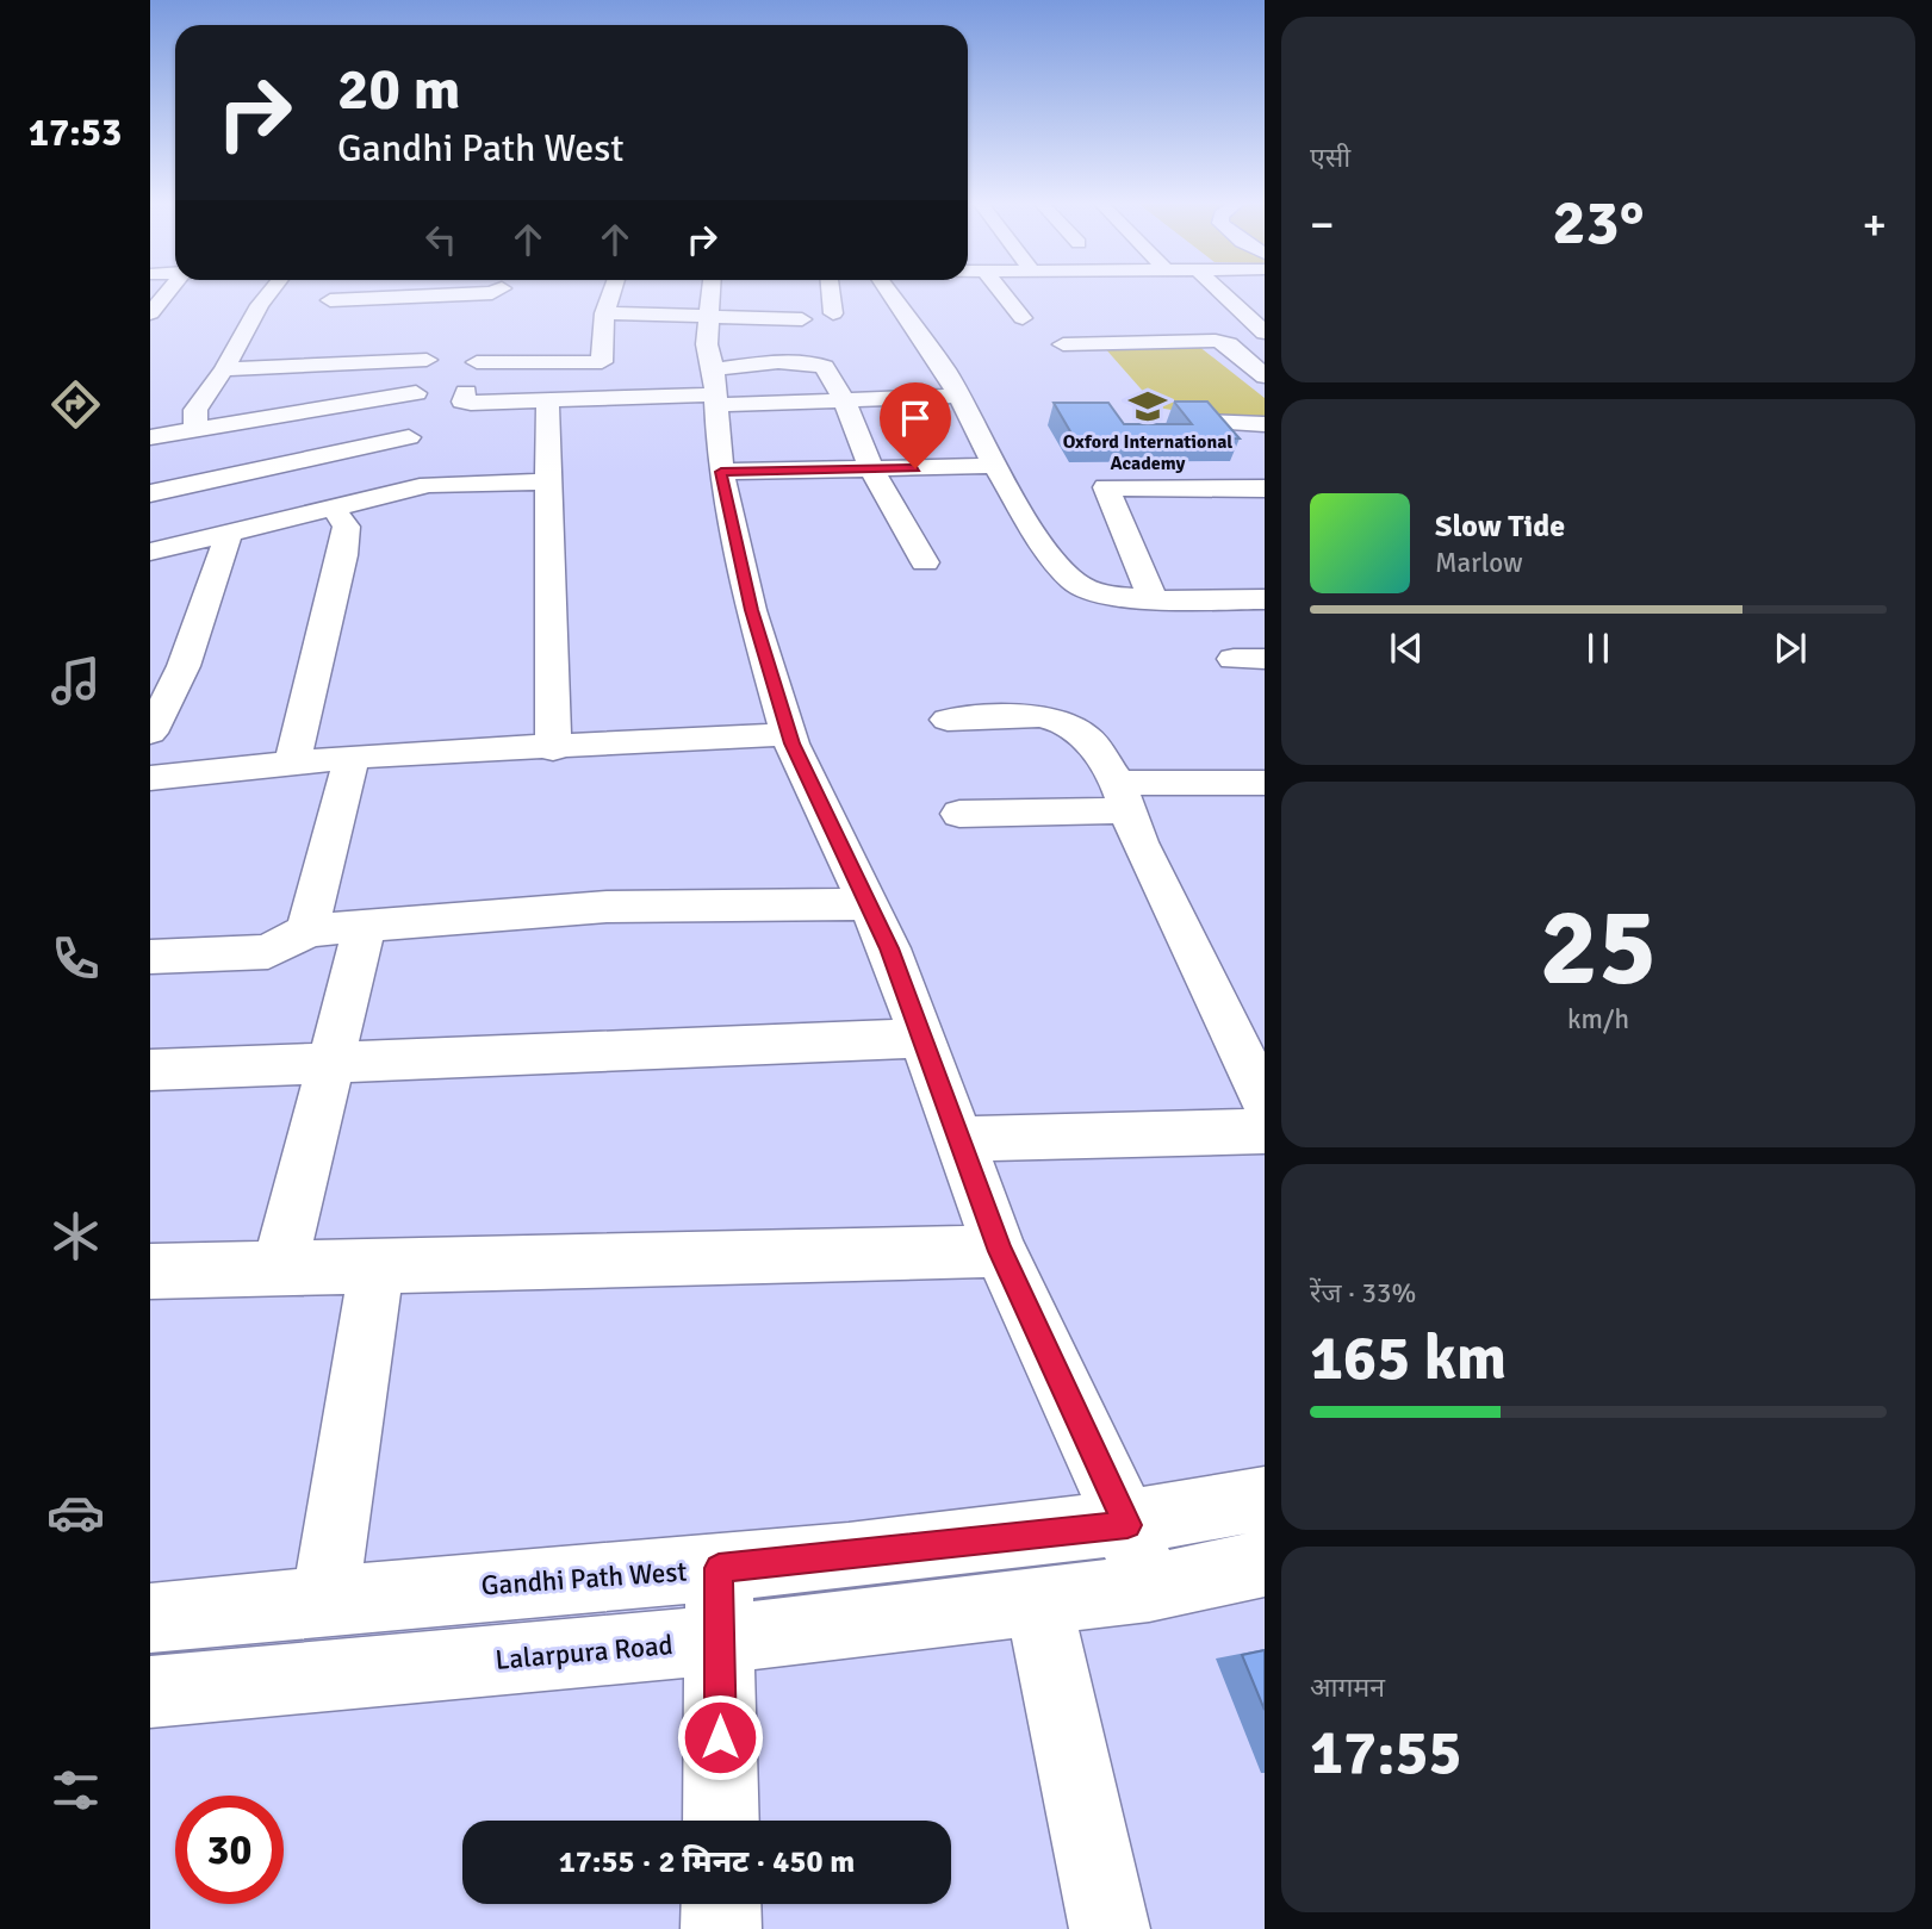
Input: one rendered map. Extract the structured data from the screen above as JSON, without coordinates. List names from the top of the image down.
{
  "streets": {
    "street": ["Gandhi Path West", "Lalarpura Road"]
  },
  "places": {
    "school or university": ["Oxford International Academy"]
  },
  "page": {
    "tabs": "17:53",
    "tile": [
      "एसी",
      ["25", "km/h"],
      ["रेंज · 33%", "165 km"],
      ["आगमन", "17:55"]
    ],
    "turn": ["20 m", "Gandhi Path West"],
    "heat": ["−", "23°", "+"],
    "song": ["Slow Tide", "Marlow"],
    "limit": "30",
    "trip": "17:55 · 2 मिनट · 450 m"
  }
}
